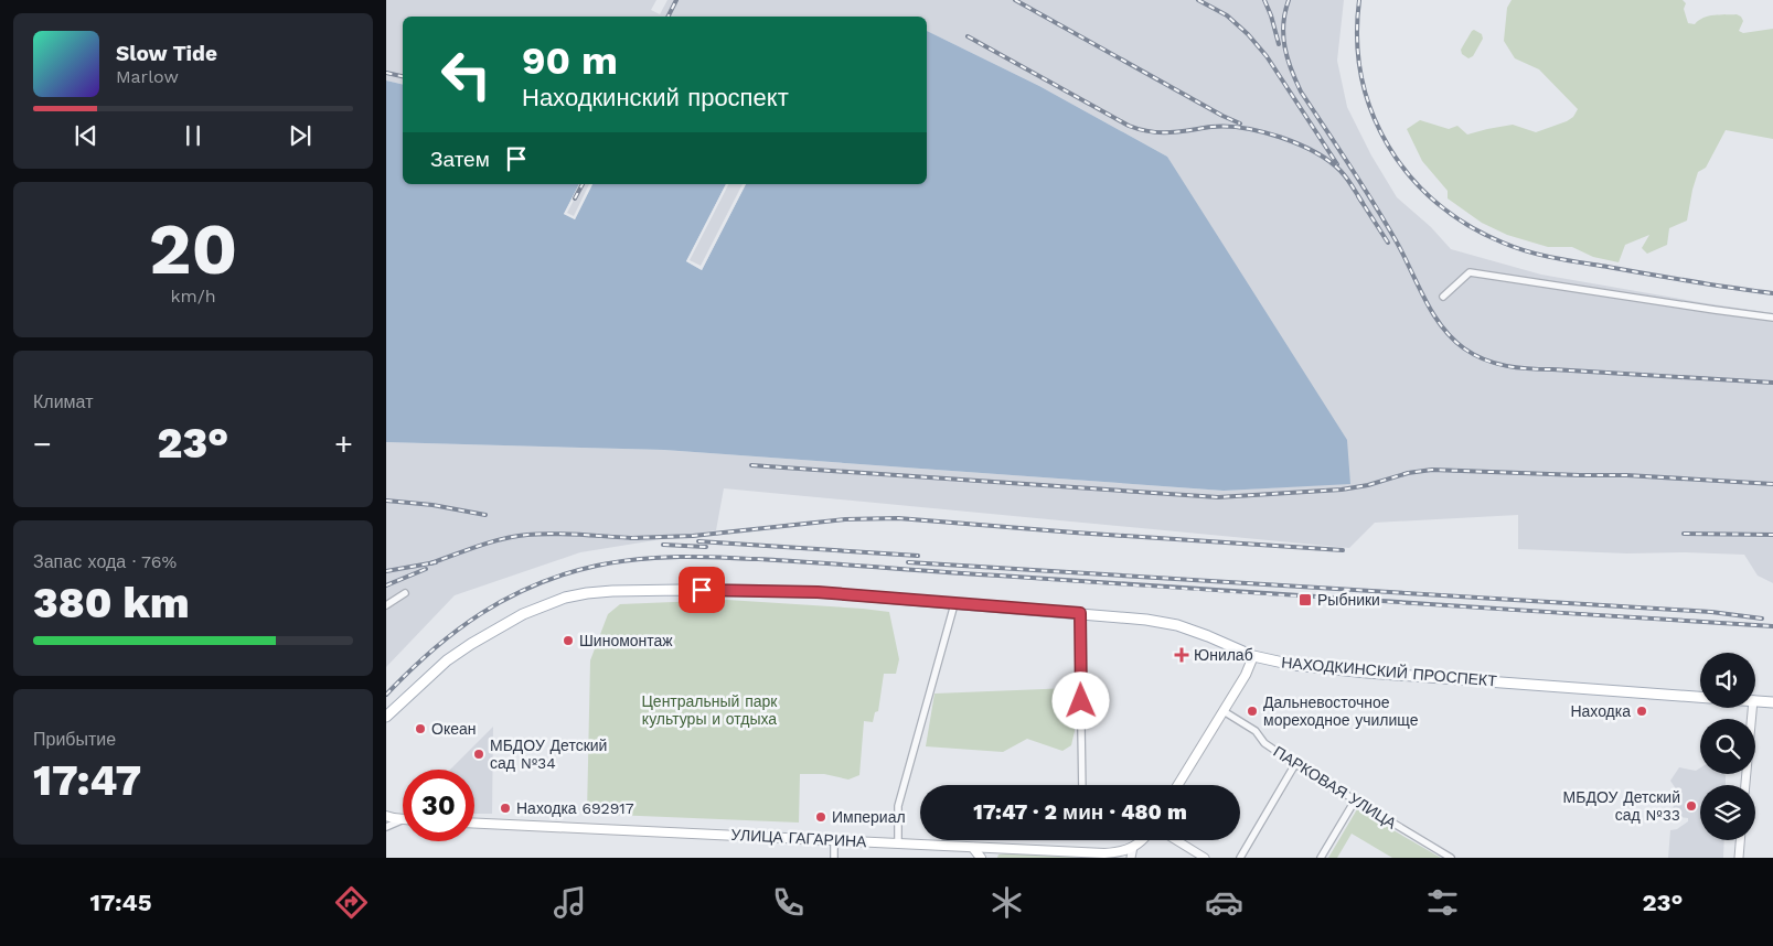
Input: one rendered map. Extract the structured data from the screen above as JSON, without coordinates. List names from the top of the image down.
{
  "streets": {
    "main road": ["НАХОДКИНСКИЙ ПРОСПЕКТ", "УЛИЦА ГАГАРИНА"],
    "street": ["ПАРКОВАЯ УЛИЦА"]
  },
  "parks": ["Центральный парк культуры и отдыха"],
  "places": {
    "transit": ["Рыбники"],
    "other": [
      "Шиномонтаж",
      "Дальневосточное мореходное училище",
      "Находка",
      "Океан",
      "МБДОУ Детский сад №34",
      "МБДОУ Детский сад №33",
      "Находка 692917",
      "Империал"
    ],
    "health": ["Юнилаб"]
  },
  "page": {
    "turn": ["90 m", "Находкинский проспект"],
    "song": ["Slow Tide", "Marlow"],
    "then": "Затем",
    "tile": [
      ["20", "km/h"],
      "Климат",
      ["Запас хода · 76%", "380 km"],
      ["Прибытие", "17:47"]
    ],
    "heat": ["−", "23°", "+"],
    "limit": "30",
    "trip": "17:47 · 2 мин · 480 m",
    "tabs": ["17:45", "23°"]
  }
}
